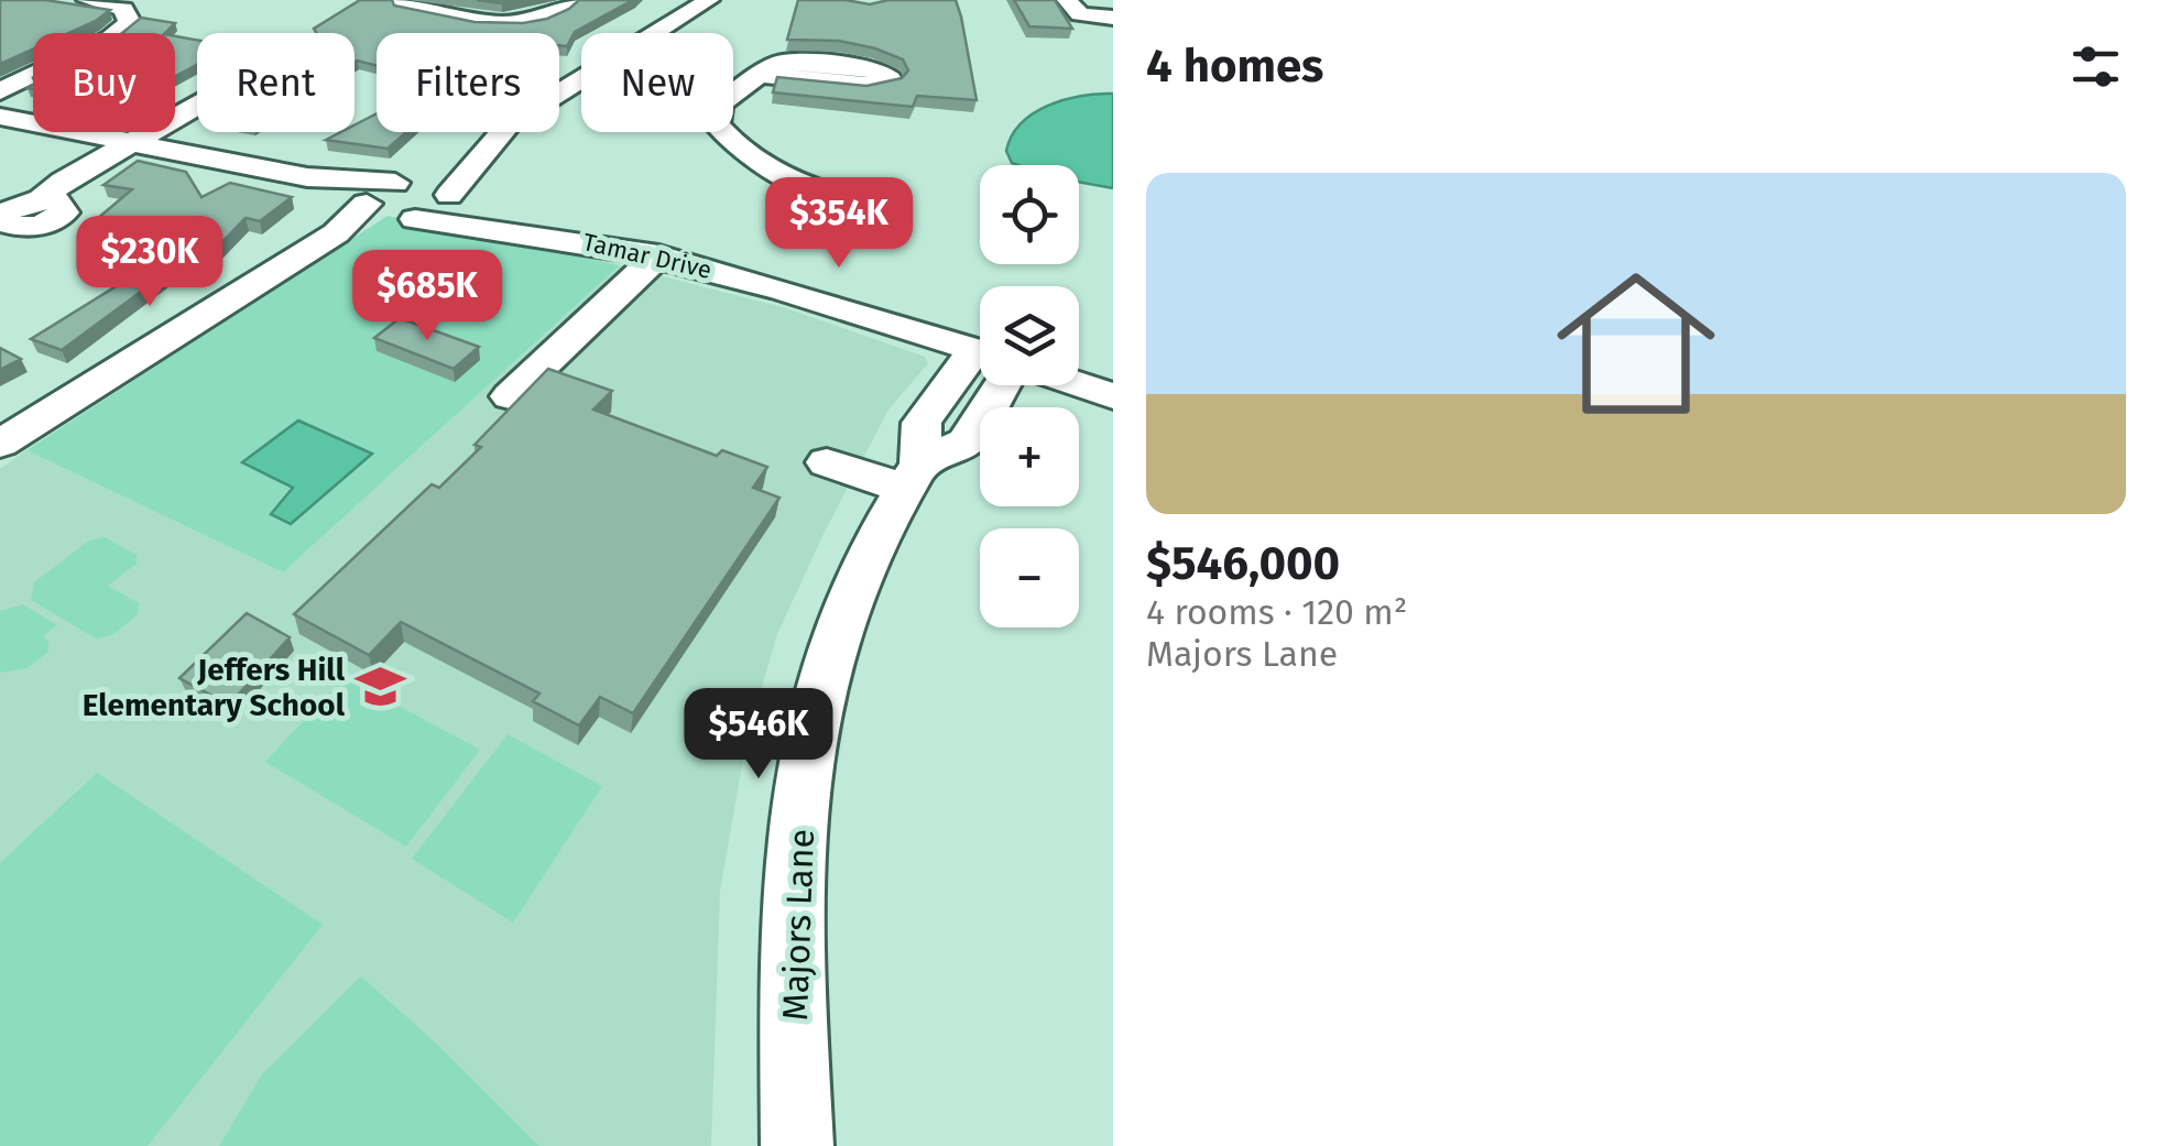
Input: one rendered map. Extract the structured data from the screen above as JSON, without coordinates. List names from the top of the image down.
{
  "streets": {
    "street": ["Tamar Drive", "Majors Lane"]
  },
  "places": {
    "school or university": ["Jeffers Hill Elementary School"]
  },
  "page": {
    "heading": "4 homes",
    "chip": [
      "Buy",
      "Rent",
      "Filters",
      "New"
    ],
    "list": [
      {
        "name": "$546,000",
        "note": "4 rooms · 120 m² · Majors Lane"
      }
    ],
    "map_buttons": ["+", "−"],
    "price": [
      "$354K",
      "$230K",
      "$685K",
      "$546K"
    ]
  }
}
